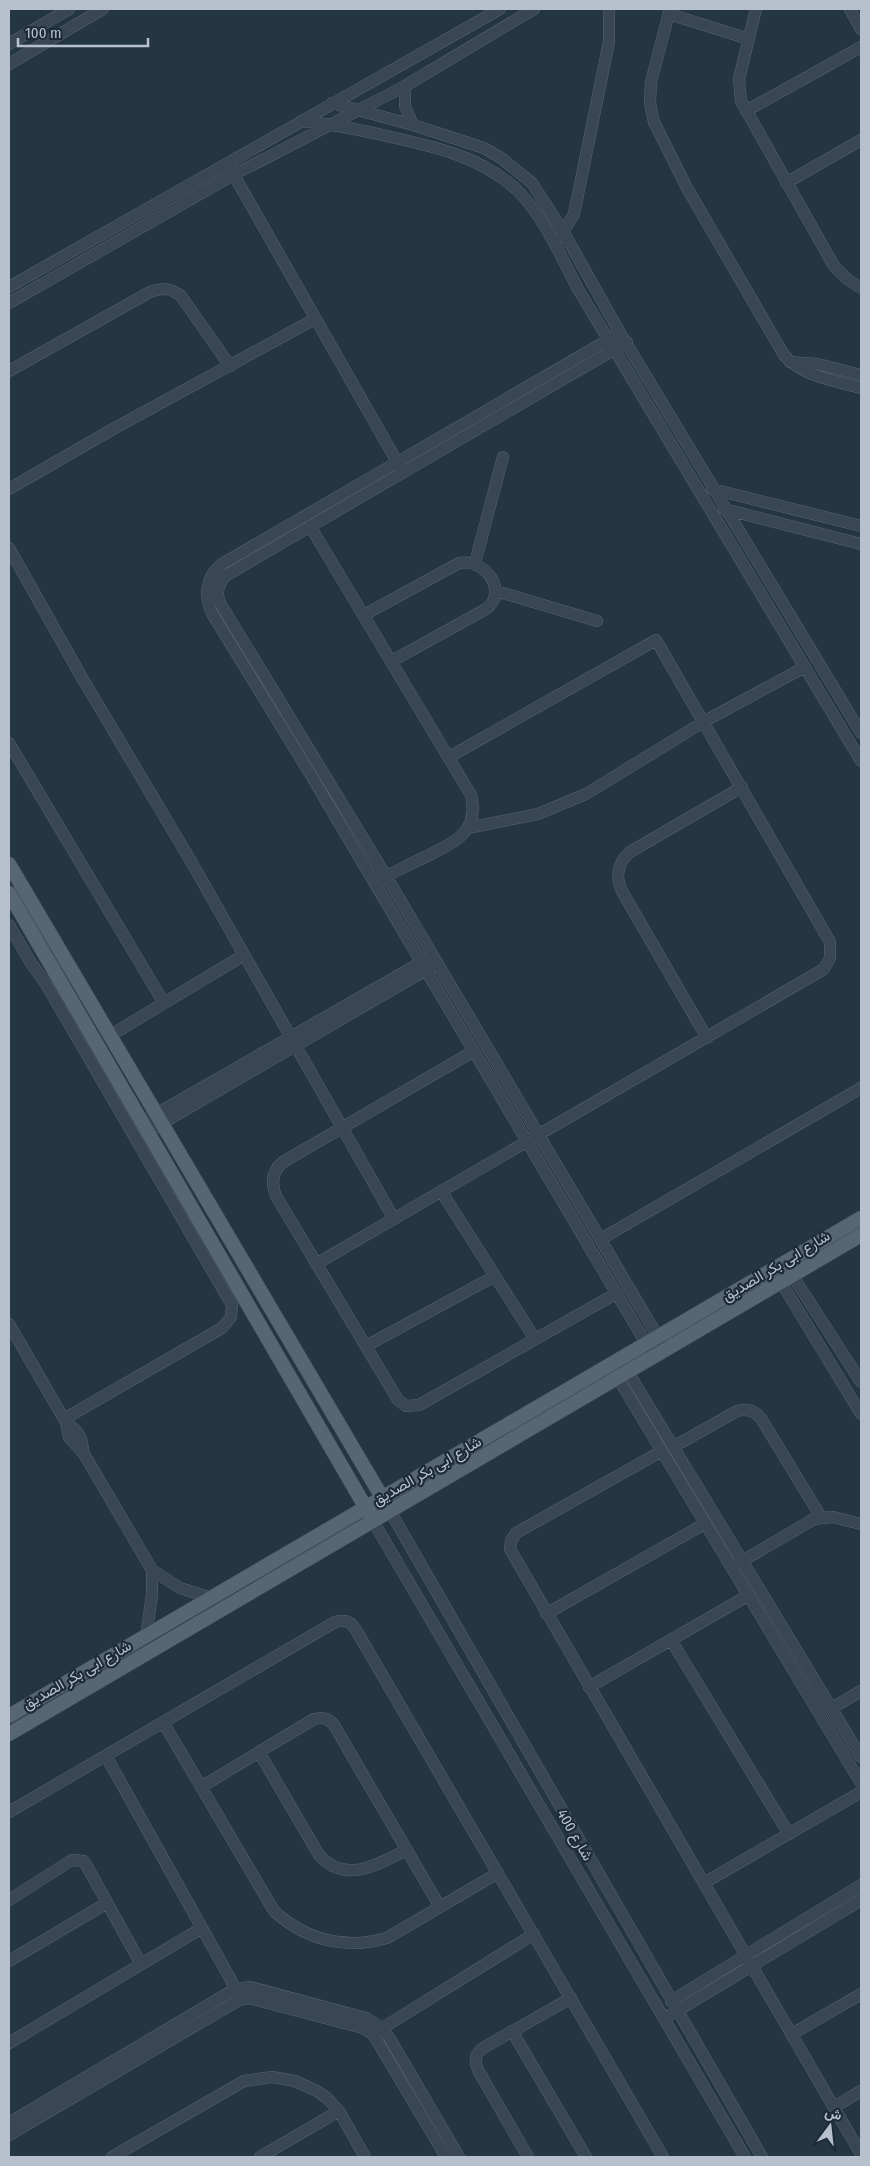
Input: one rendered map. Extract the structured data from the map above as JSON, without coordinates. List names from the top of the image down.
{
  "streets": {
    "main road": ["شارع ابى بكر الصديق"],
    "street": ["شارع 400"]
  },
  "crossings": [
    ["شارع ابى بكر الصديق", "شارع 400"]
  ],
  "scale_bar": "100 m",
  "north": "top"
}
